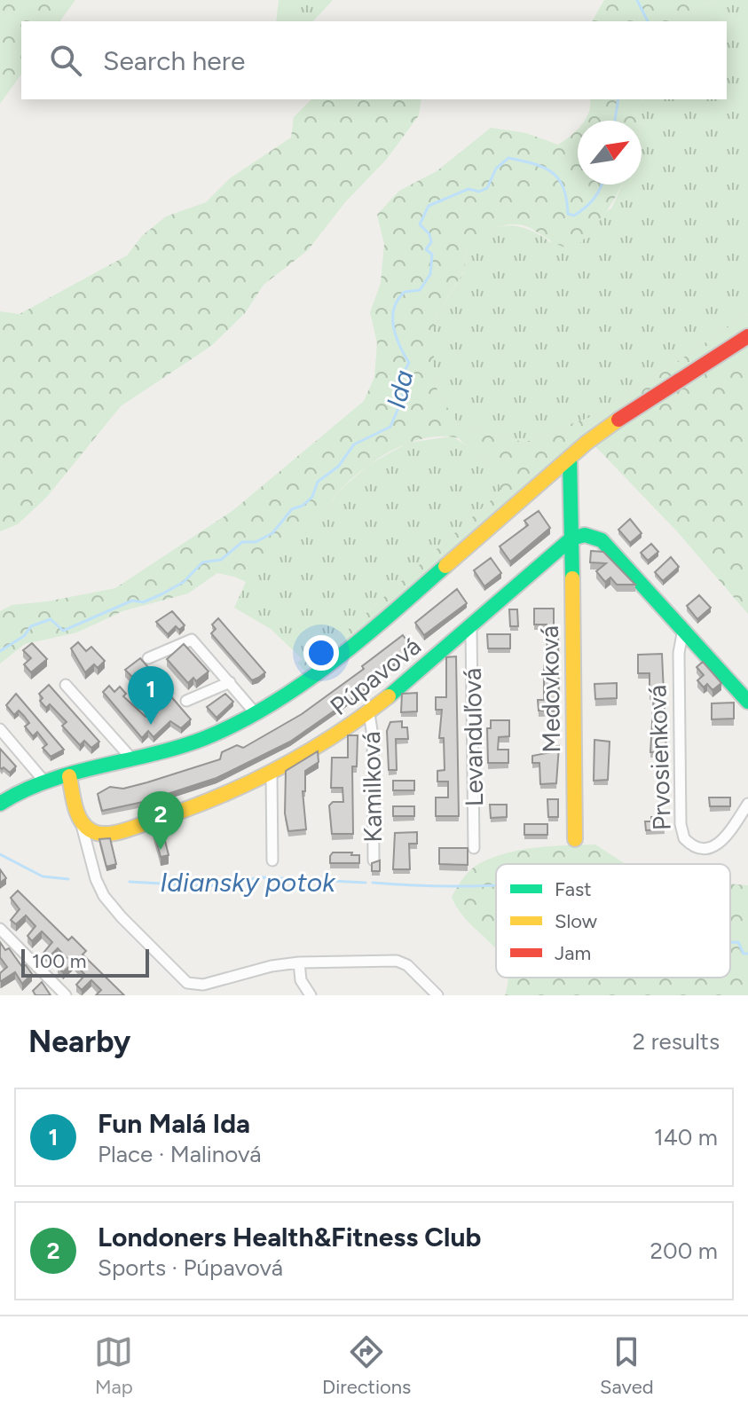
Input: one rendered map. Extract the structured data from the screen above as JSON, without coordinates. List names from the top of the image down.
{
  "streets": {
    "street": [
      "Púpavová",
      "Medovková",
      "Levanduľová",
      "Prvosienková",
      "Kamilková"
    ]
  },
  "crossings": [
    ["Púpavová", "Medovková"],
    ["Púpavová", "Levanduľová"],
    ["Púpavová", "Kamilková"]
  ],
  "water": ["Ida", "Idiansky potok"],
  "legend": ["Fast", "Slow", "Jam"],
  "scale_bar": "100 m",
  "north": "top right",
  "page": {
    "search": "Search here",
    "pins": ["1", "2"],
    "scale": "100 m",
    "heading": ["Nearby", "2 results"],
    "list": [
      {
        "mark": "1",
        "name": "Fun Malá Ida",
        "note": "Place · Malinová",
        "value": "140 m"
      },
      {
        "mark": "2",
        "name": "Londoners Health&Fitness Club",
        "note": "Sports · Púpavová",
        "value": "200 m"
      }
    ],
    "nav": ["Map", "Directions", "Saved"]
  }
}
